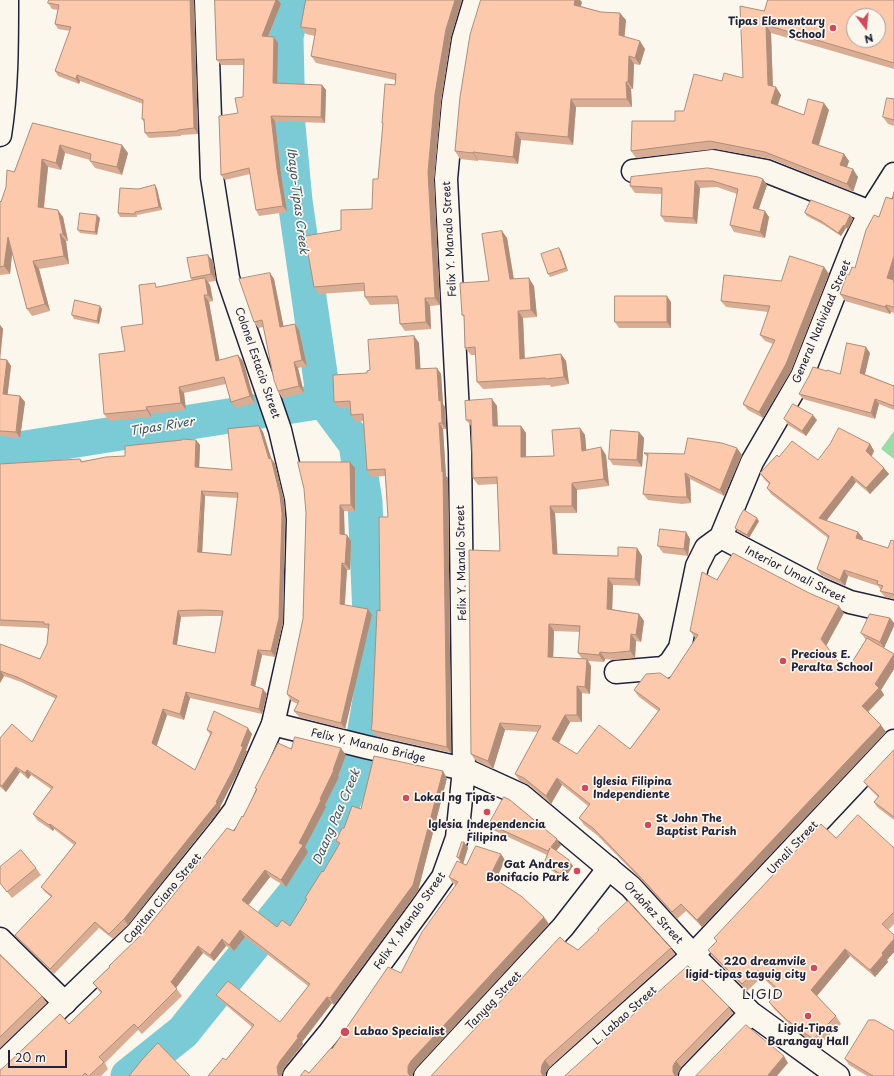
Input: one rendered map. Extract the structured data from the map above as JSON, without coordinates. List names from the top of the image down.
{
  "streets": {
    "street": [
      "Felix Y. Manalo Street",
      "General Natividad Street",
      "Colonel Estacio Street",
      "Interior Umali Street",
      "Felix Y. Manalo Bridge",
      "Umali Street",
      "Capitan Ciano Street",
      "Ordoñez Street",
      "Tanyag Street",
      "L. Labao Street"
    ]
  },
  "crossings": [
    ["Felix Y. Manalo Street", "Felix Y. Manalo Bridge"],
    ["Felix Y. Manalo Street", "Ordoñez Street"],
    ["General Natividad Street", "Interior Umali Street"],
    ["Colonel Estacio Street", "Felix Y. Manalo Bridge"],
    ["Colonel Estacio Street", "Capitan Ciano Street"],
    ["Felix Y. Manalo Bridge", "Capitan Ciano Street"],
    ["Felix Y. Manalo Bridge", "Ordoñez Street"],
    ["Umali Street", "Ordoñez Street"],
    ["Umali Street", "L. Labao Street"],
    ["Ordoñez Street", "Tanyag Street"],
    ["Ordoñez Street", "L. Labao Street"]
  ],
  "districts": ["LIGID"],
  "water": ["Ibayo-Tipas Creek", "Tipas River", "Daang Paa Creek"],
  "places": [
    "Tipas Elementary School",
    "Precious E. Peralta School",
    "Iglesia Filipina Independiente",
    "Lokal ng Tipas",
    "Iglesia Independencia Filipina",
    "St John The Baptist Parish",
    "Gat Andres Bonifacio Park",
    "220 dreamvile ligid-tipas taguig city",
    "Ligid-Tipas Barangay Hall",
    "Labao Specialist"
  ],
  "scale_bar": "20 m",
  "north": "bottom"
}
